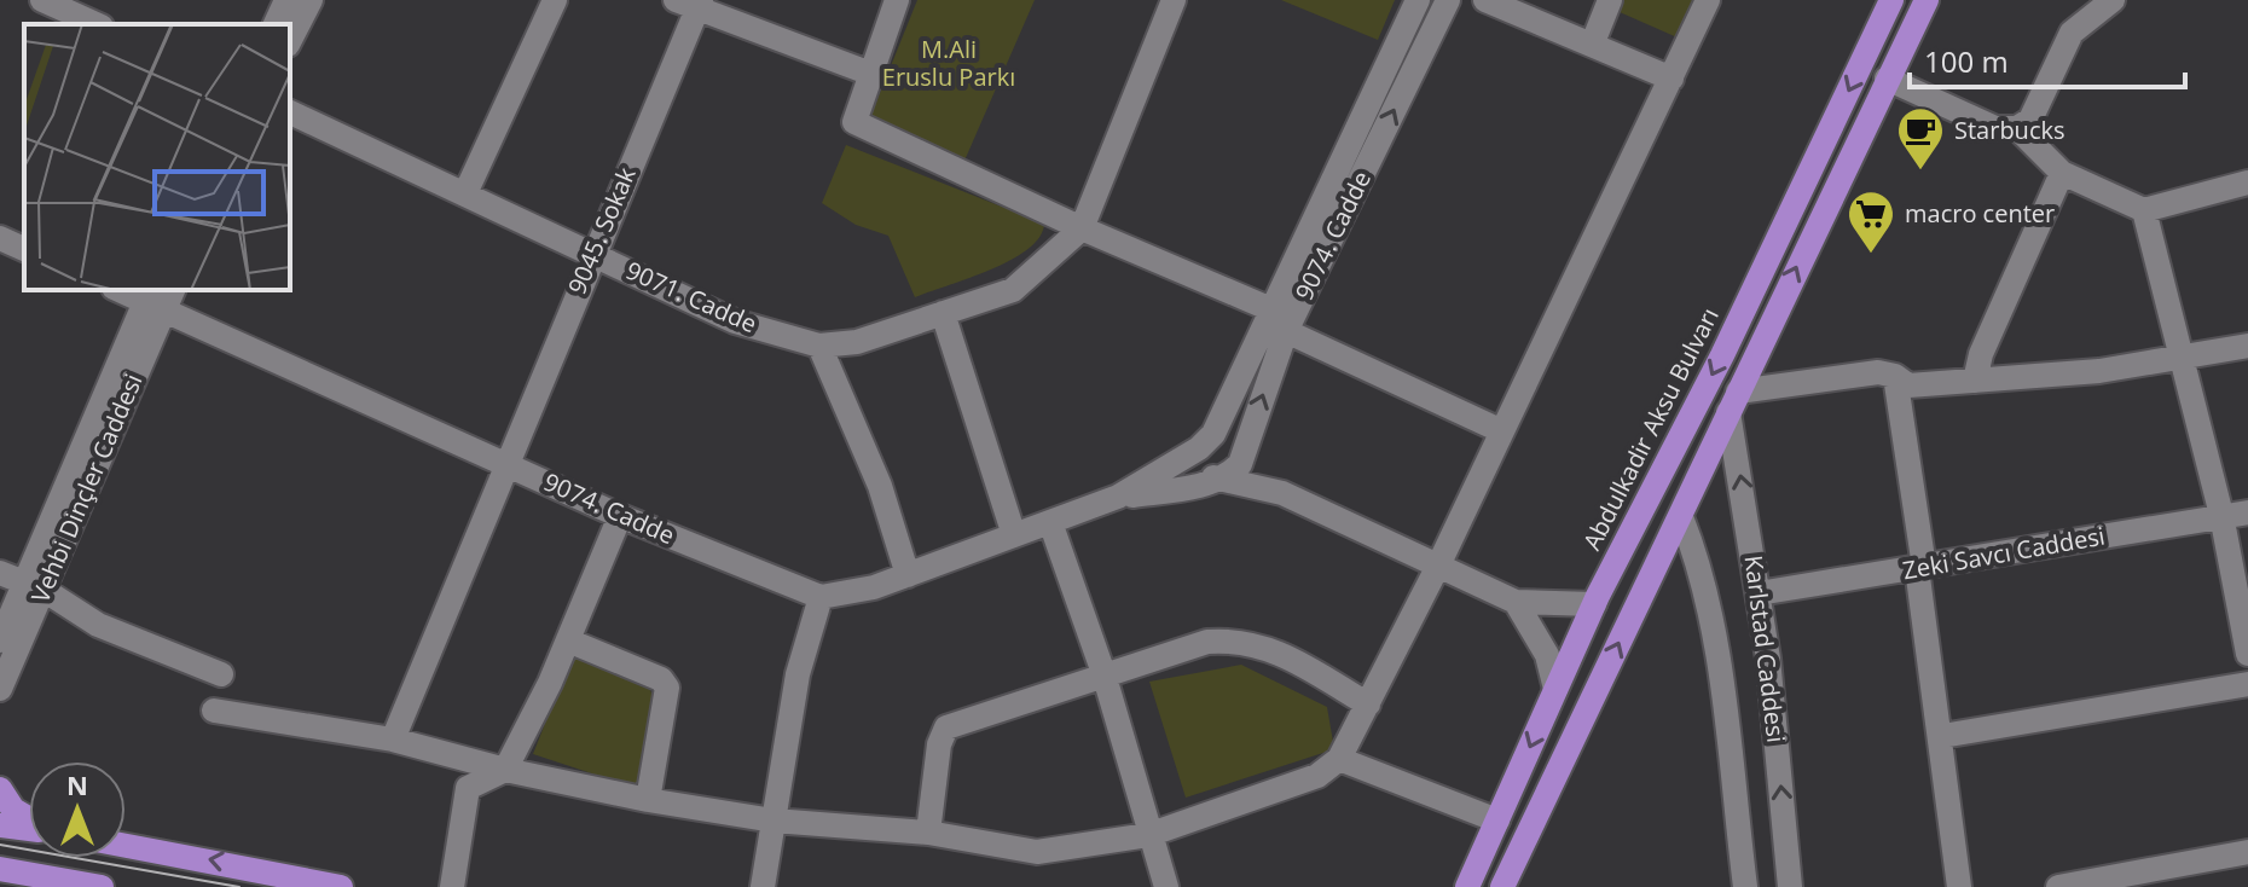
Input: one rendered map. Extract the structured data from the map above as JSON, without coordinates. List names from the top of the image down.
{
  "streets": {
    "main road": ["Abdulkadir Aksu Bulvarı"],
    "street": [
      "9045. Sokak",
      "9074. Cadde",
      "9071. Cadde",
      "Vehbi Dinçler Caddesi",
      "Zeki Savcı Caddesi",
      "Karlstad Caddesi"
    ]
  },
  "crossings": [
    ["9045. Sokak", "9074. Cadde"],
    ["9045. Sokak", "9071. Cadde"],
    ["Zeki Savcı Caddesi", "Karlstad Caddesi"]
  ],
  "parks": ["M.Ali Eruslu Parkı"],
  "places": {
    "cafe": ["Starbucks"],
    "supermarket": ["macro center"]
  },
  "scale_bar": "100 m",
  "north": "top"
}
